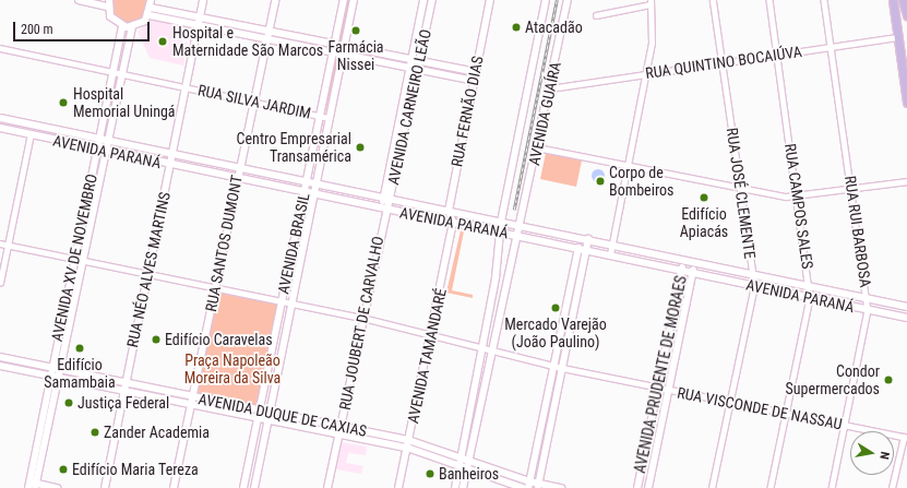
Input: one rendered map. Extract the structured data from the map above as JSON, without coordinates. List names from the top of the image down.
{
  "streets": {
    "main road": [
      "AVENIDA CARNEIRO LEÃO",
      "RUA FERNÃO DIAS",
      "AVENIDA GUAÍRA",
      "AVENIDA PARANÁ",
      "RUA SANTOS DUMONT",
      "AVENIDA BRASIL",
      "AVENIDA XV DE NOVEMBRO",
      "RUA NÉO ALVES MARTINS",
      "RUA JOUBERT DE CARVALHO",
      "AVENIDA TAMANDARÉ",
      "AVENIDA PRUDENTE DE MORAES",
      "AVENIDA DUQUE DE CAXIAS"
    ],
    "street": [
      "RUA QUINTINO BOCAIÚVA",
      "RUA SILVA JARDIM",
      "RUA JOSÉ CLEMENTE",
      "RUA CAMPOS SALES",
      "RUA RUI BARBOSA",
      "RUA VISCONDE DE NASSAU"
    ]
  },
  "crossings": [
    ["RUA QUINTINO BOCAIÚVA", "AVENIDA GUAÍRA"],
    ["RUA QUINTINO BOCAIÚVA", "RUA JOSÉ CLEMENTE"],
    ["RUA QUINTINO BOCAIÚVA", "RUA CAMPOS SALES"],
    ["RUA QUINTINO BOCAIÚVA", "RUA RUI BARBOSA"],
    ["RUA SILVA JARDIM", "RUA SANTOS DUMONT"],
    ["RUA SILVA JARDIM", "AVENIDA BRASIL"],
    ["RUA SILVA JARDIM", "AVENIDA XV DE NOVEMBRO"],
    ["RUA SILVA JARDIM", "RUA NÉO ALVES MARTINS"],
    ["AVENIDA CARNEIRO LEÃO", "AVENIDA PARANÁ"],
    ["AVENIDA CARNEIRO LEÃO", "RUA JOUBERT DE CARVALHO"],
    ["RUA FERNÃO DIAS", "AVENIDA PARANÁ"],
    ["AVENIDA GUAÍRA", "AVENIDA PARANÁ"],
    ["AVENIDA GUAÍRA", "RUA VISCONDE DE NASSAU"],
    ["AVENIDA GUAÍRA", "AVENIDA DUQUE DE CAXIAS"],
    ["AVENIDA PARANÁ", "RUA JOSÉ CLEMENTE"],
    ["AVENIDA PARANÁ", "RUA CAMPOS SALES"],
    ["AVENIDA PARANÁ", "RUA RUI BARBOSA"],
    ["AVENIDA PARANÁ", "RUA SANTOS DUMONT"],
    ["AVENIDA PARANÁ", "AVENIDA BRASIL"],
    ["AVENIDA PARANÁ", "AVENIDA XV DE NOVEMBRO"],
    ["AVENIDA PARANÁ", "RUA NÉO ALVES MARTINS"],
    ["AVENIDA PARANÁ", "RUA JOUBERT DE CARVALHO"],
    ["AVENIDA PARANÁ", "AVENIDA TAMANDARÉ"],
    ["AVENIDA PARANÁ", "AVENIDA PRUDENTE DE MORAES"],
    ["RUA JOSÉ CLEMENTE", "RUA VISCONDE DE NASSAU"],
    ["RUA CAMPOS SALES", "RUA VISCONDE DE NASSAU"],
    ["RUA RUI BARBOSA", "RUA VISCONDE DE NASSAU"],
    ["RUA SANTOS DUMONT", "RUA VISCONDE DE NASSAU"],
    ["RUA SANTOS DUMONT", "AVENIDA DUQUE DE CAXIAS"],
    ["AVENIDA BRASIL", "RUA VISCONDE DE NASSAU"],
    ["AVENIDA BRASIL", "AVENIDA DUQUE DE CAXIAS"],
    ["AVENIDA XV DE NOVEMBRO", "RUA VISCONDE DE NASSAU"],
    ["AVENIDA XV DE NOVEMBRO", "AVENIDA DUQUE DE CAXIAS"],
    ["RUA NÉO ALVES MARTINS", "RUA VISCONDE DE NASSAU"],
    ["RUA NÉO ALVES MARTINS", "AVENIDA DUQUE DE CAXIAS"],
    ["RUA JOUBERT DE CARVALHO", "RUA VISCONDE DE NASSAU"],
    ["RUA JOUBERT DE CARVALHO", "AVENIDA DUQUE DE CAXIAS"],
    ["AVENIDA TAMANDARÉ", "RUA VISCONDE DE NASSAU"],
    ["AVENIDA TAMANDARÉ", "AVENIDA DUQUE DE CAXIAS"],
    ["AVENIDA PRUDENTE DE MORAES", "RUA VISCONDE DE NASSAU"]
  ],
  "parks": ["Praça Napoleão Moreira da Silva"],
  "places": [
    "Atacadão",
    "Farmácia Nissei",
    "Hospital e Maternidade São Marcos",
    "Hospital Memorial Uningá",
    "Centro Empresarial Transamérica",
    "Corpo de Bombeiros",
    "Edifício Apiacás",
    "Mercado Varejão (João Paulino)",
    "Edifício Caravelas",
    "Edifício Samambaia",
    "Condor Supermercados",
    "Justiça Federal",
    "Zander Academia",
    "Edifício Maria Tereza",
    "Banheiros"
  ],
  "scale_bar": "200 m",
  "north": "right"
}
